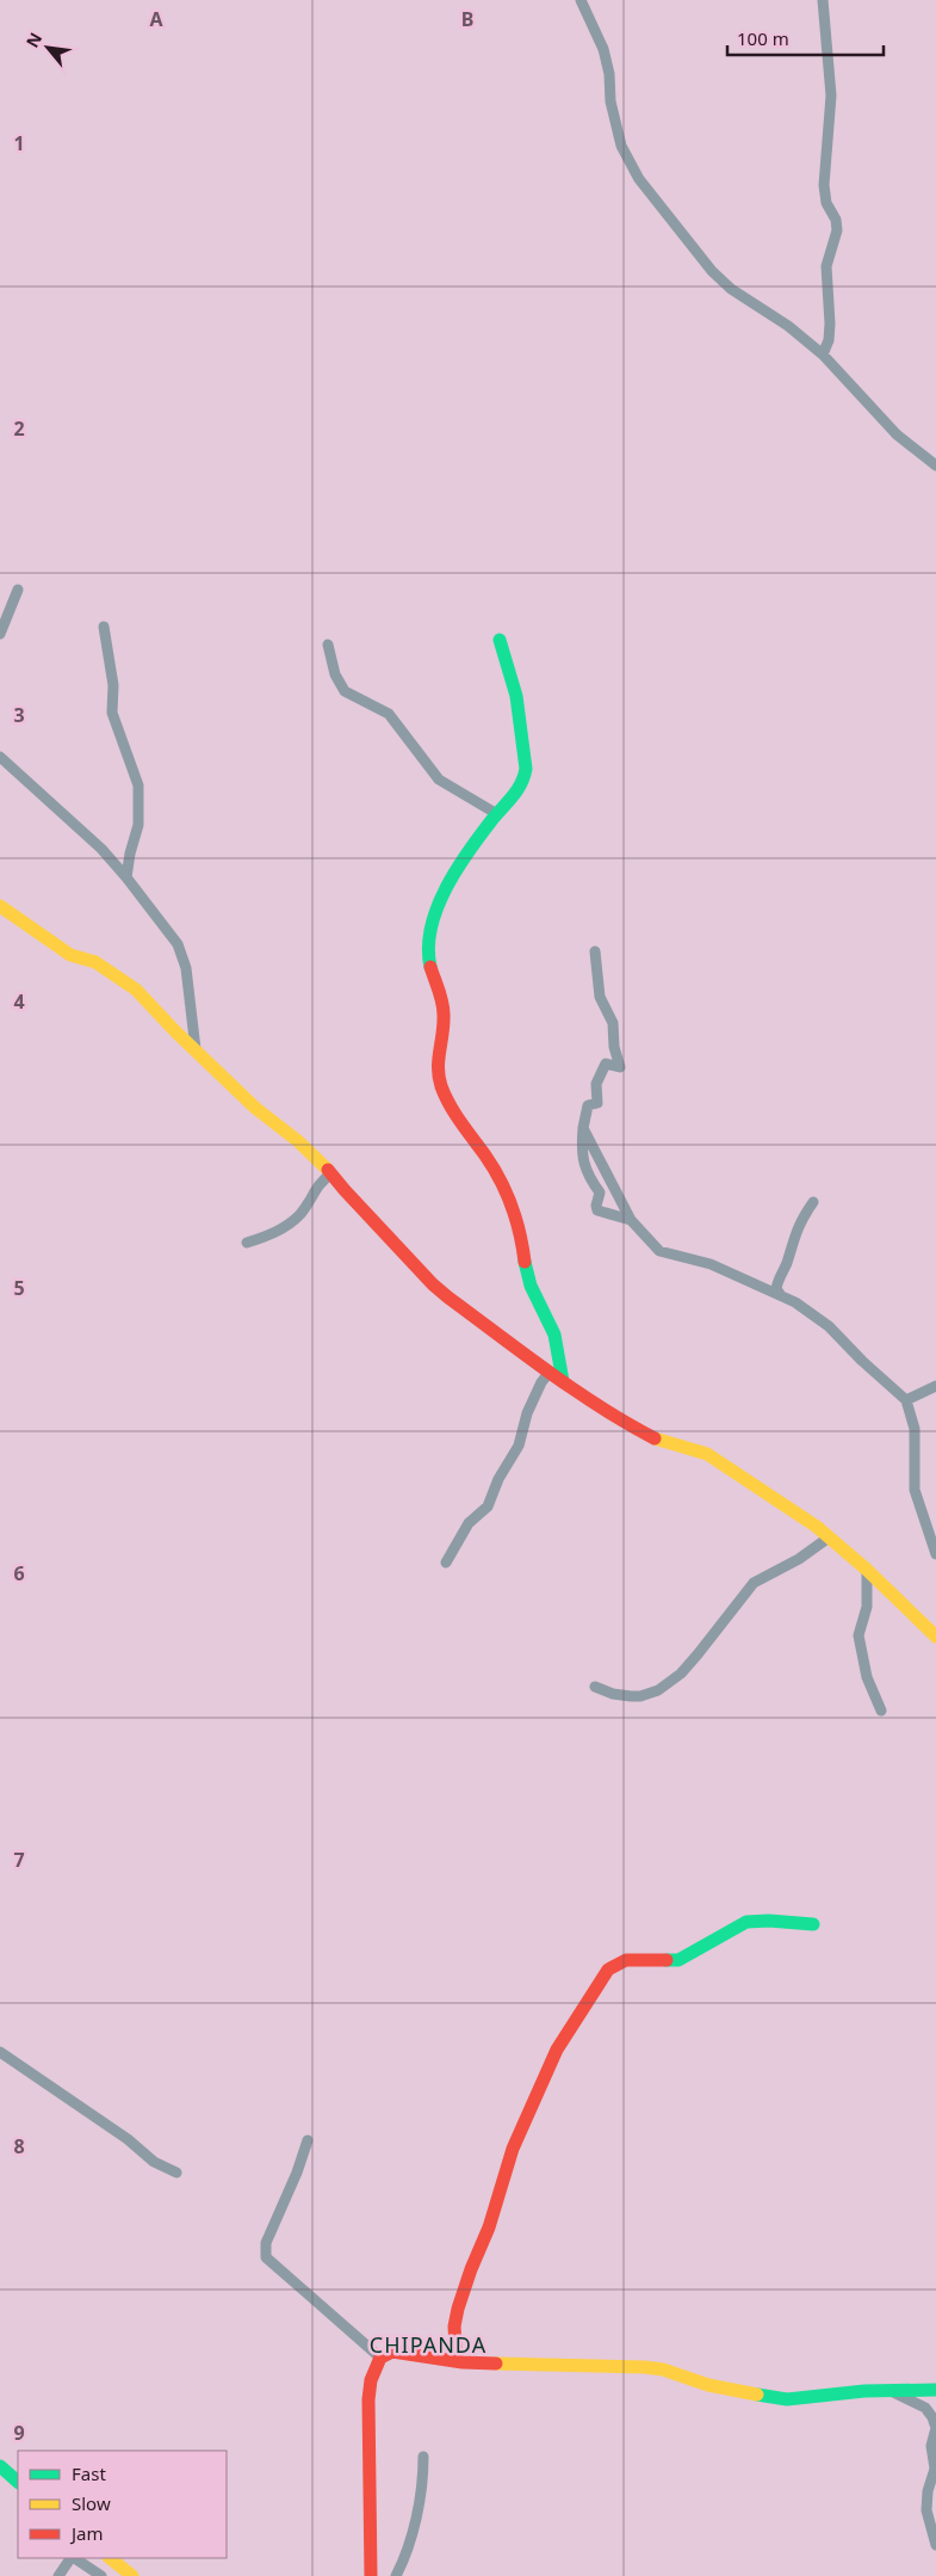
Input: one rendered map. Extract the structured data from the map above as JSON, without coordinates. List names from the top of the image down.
{
  "districts": ["CHIPANDA"],
  "legend": ["Fast", "Slow", "Jam"],
  "scale_bar": "100 m",
  "north": "top left",
  "grid": {
    "columns": ["A", "B"],
    "rows": [
      "1",
      "2",
      "3",
      "4",
      "5",
      "6",
      "7",
      "8",
      "9"
    ]
  }
}
